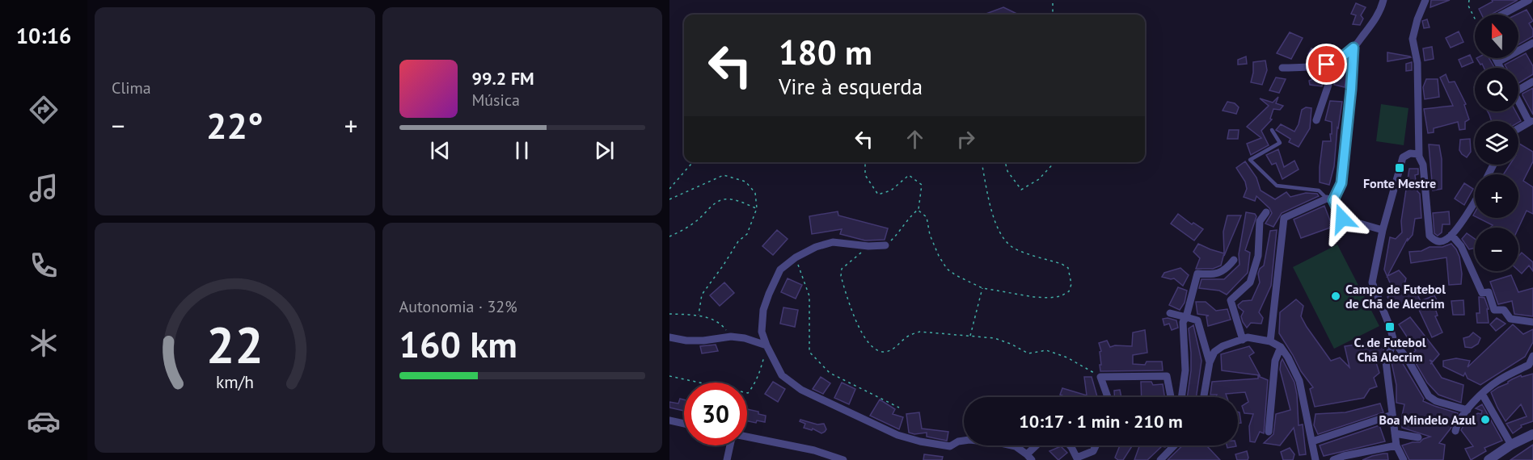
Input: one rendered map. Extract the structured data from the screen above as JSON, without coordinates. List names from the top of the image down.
{
  "places": {
    "transit": ["Fonte Mestre", "C. de Futebol Chã Alecrim"],
    "other": ["Campo de Futebol de Chã de Alecrim", "Boa Mindelo Azul"]
  },
  "north": "top",
  "page": {
    "tabs": "10:16",
    "tile": [
      "Clima",
      ["Autonomia · 32%", "160 km"]
    ],
    "map_buttons": ["+", "−"],
    "turn": ["180 m", "Vire à esquerda"],
    "song": ["99.2 FM", "Música"],
    "heat": ["−", "22°", "+"],
    "limit": "30",
    "trip": "10:17 · 1 min · 210 m",
    "gauge": ["22", "km/h"]
  }
}
